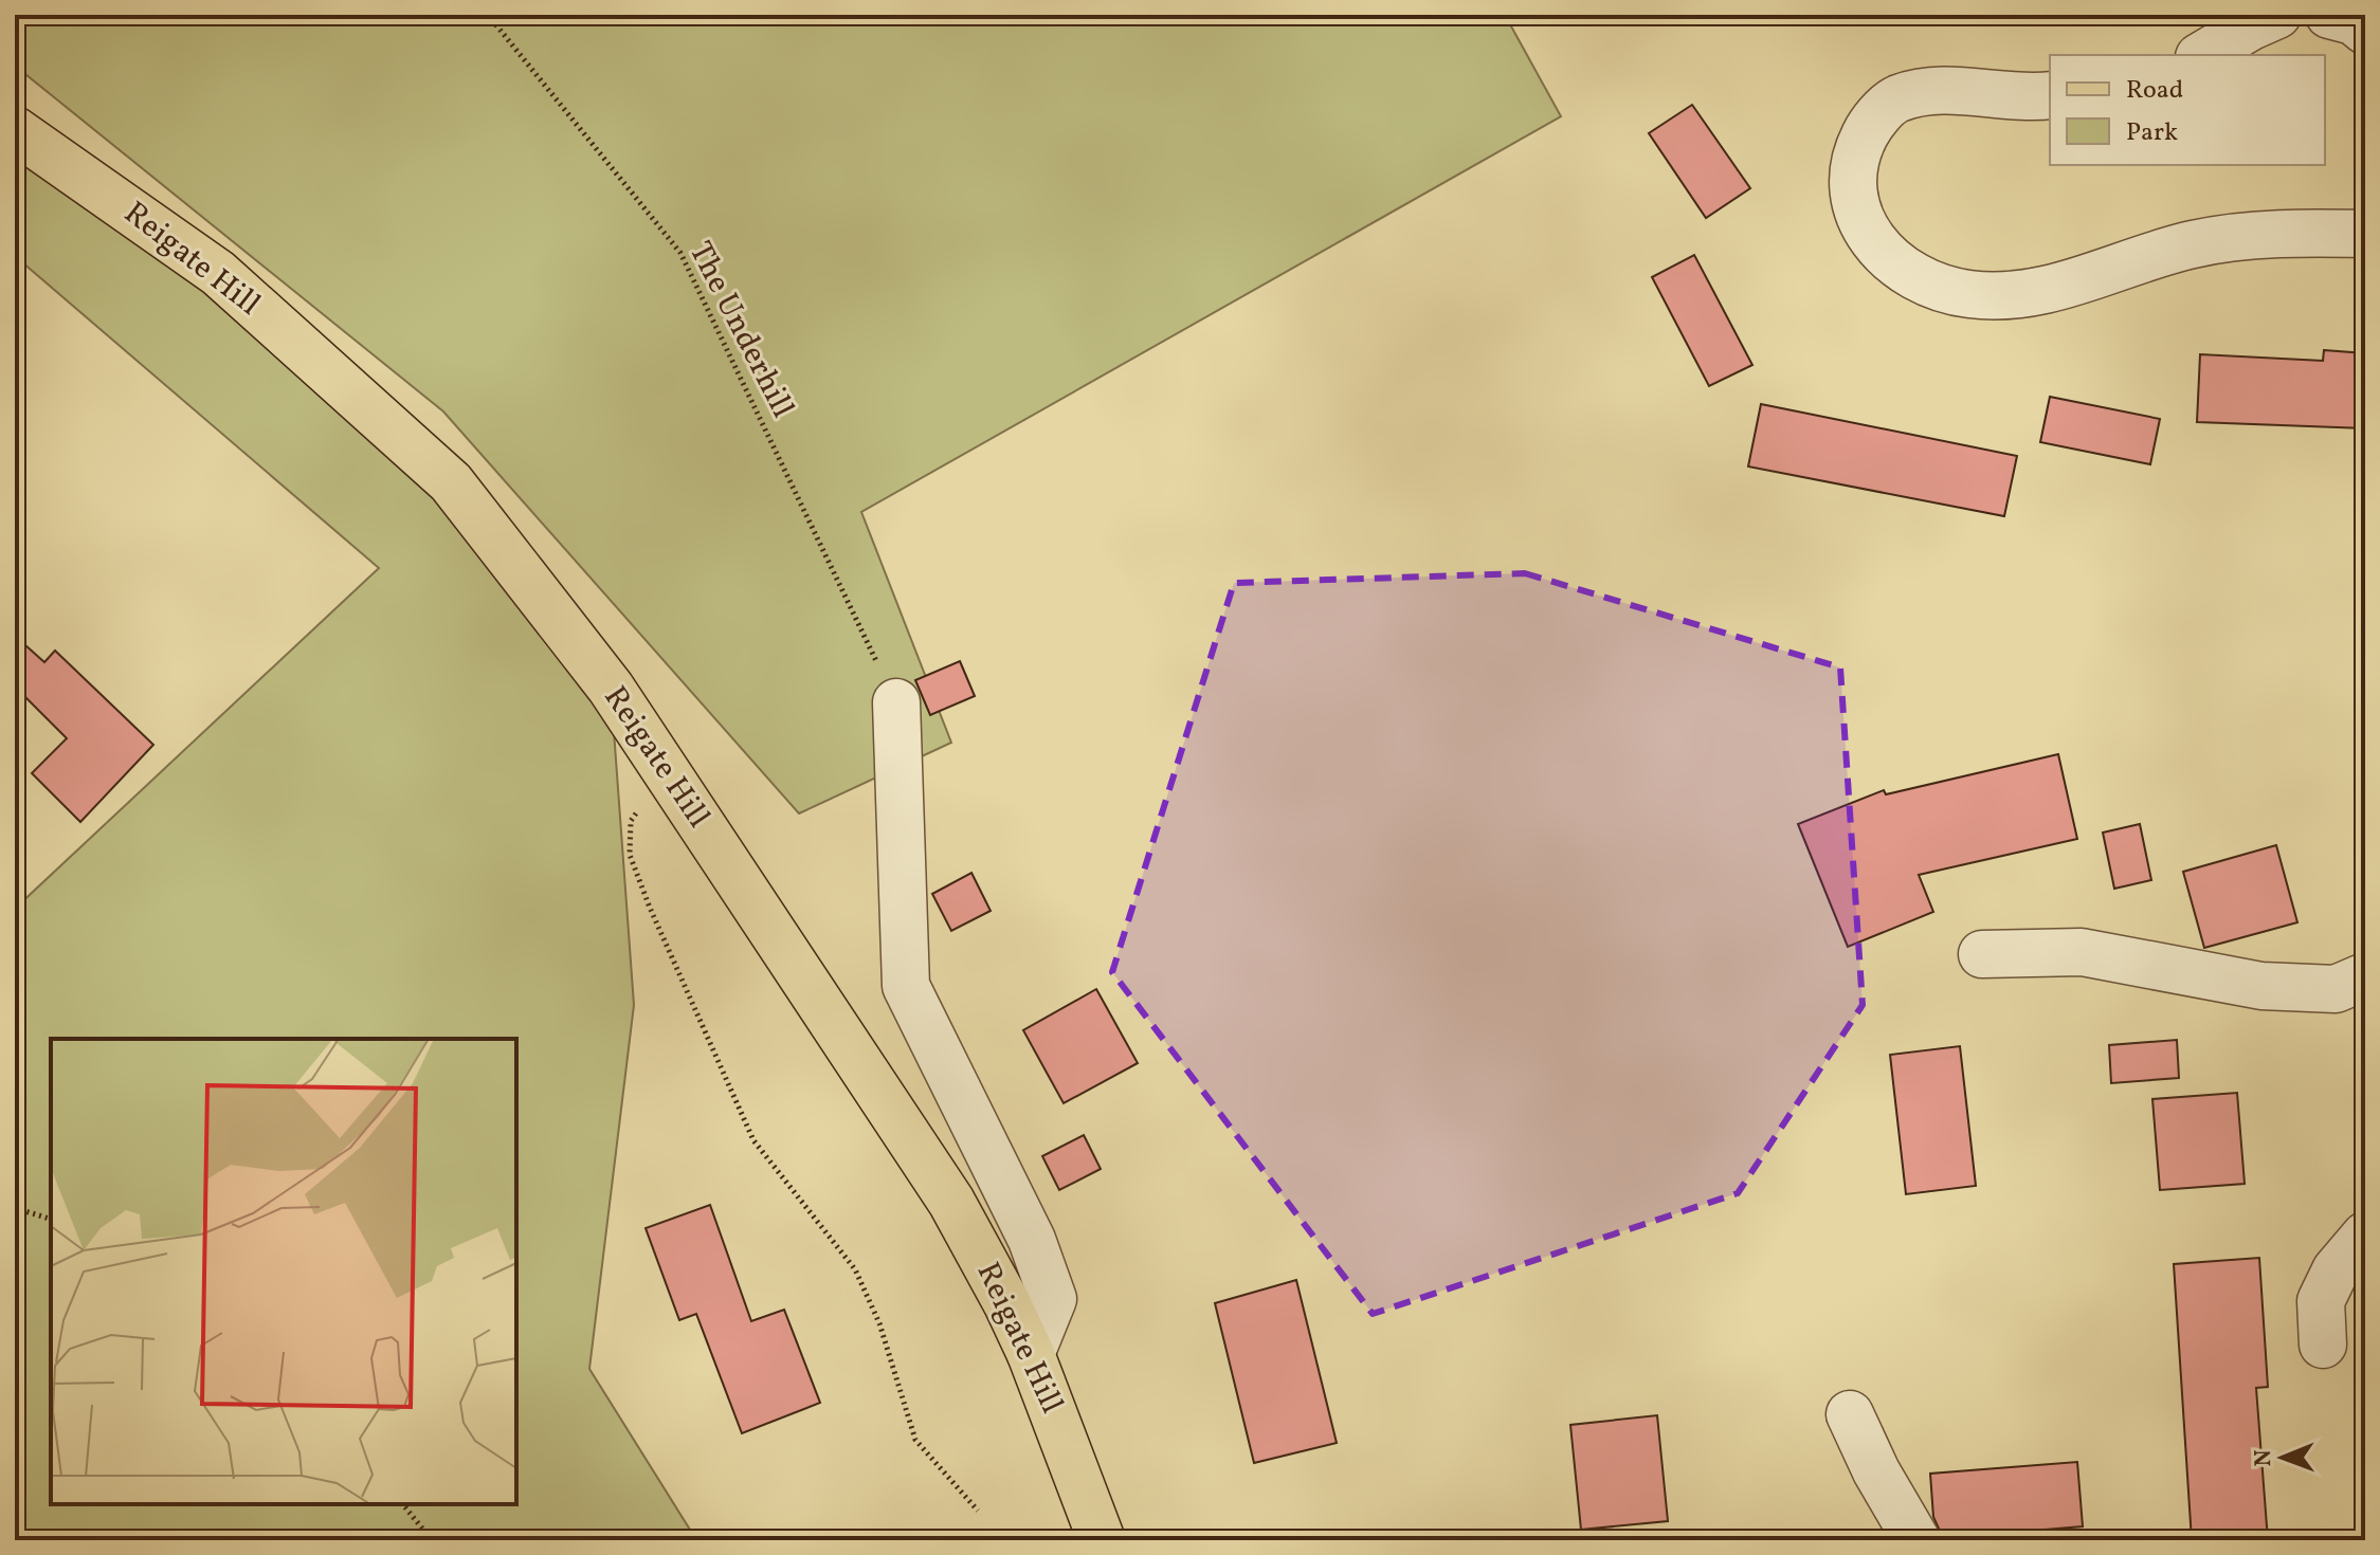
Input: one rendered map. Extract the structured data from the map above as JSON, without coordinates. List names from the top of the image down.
{
  "streets": {
    "main road": ["Reigate Hill"],
    "path": ["The Underhill"]
  },
  "legend": ["Road", "Park"],
  "north": "left"
}
